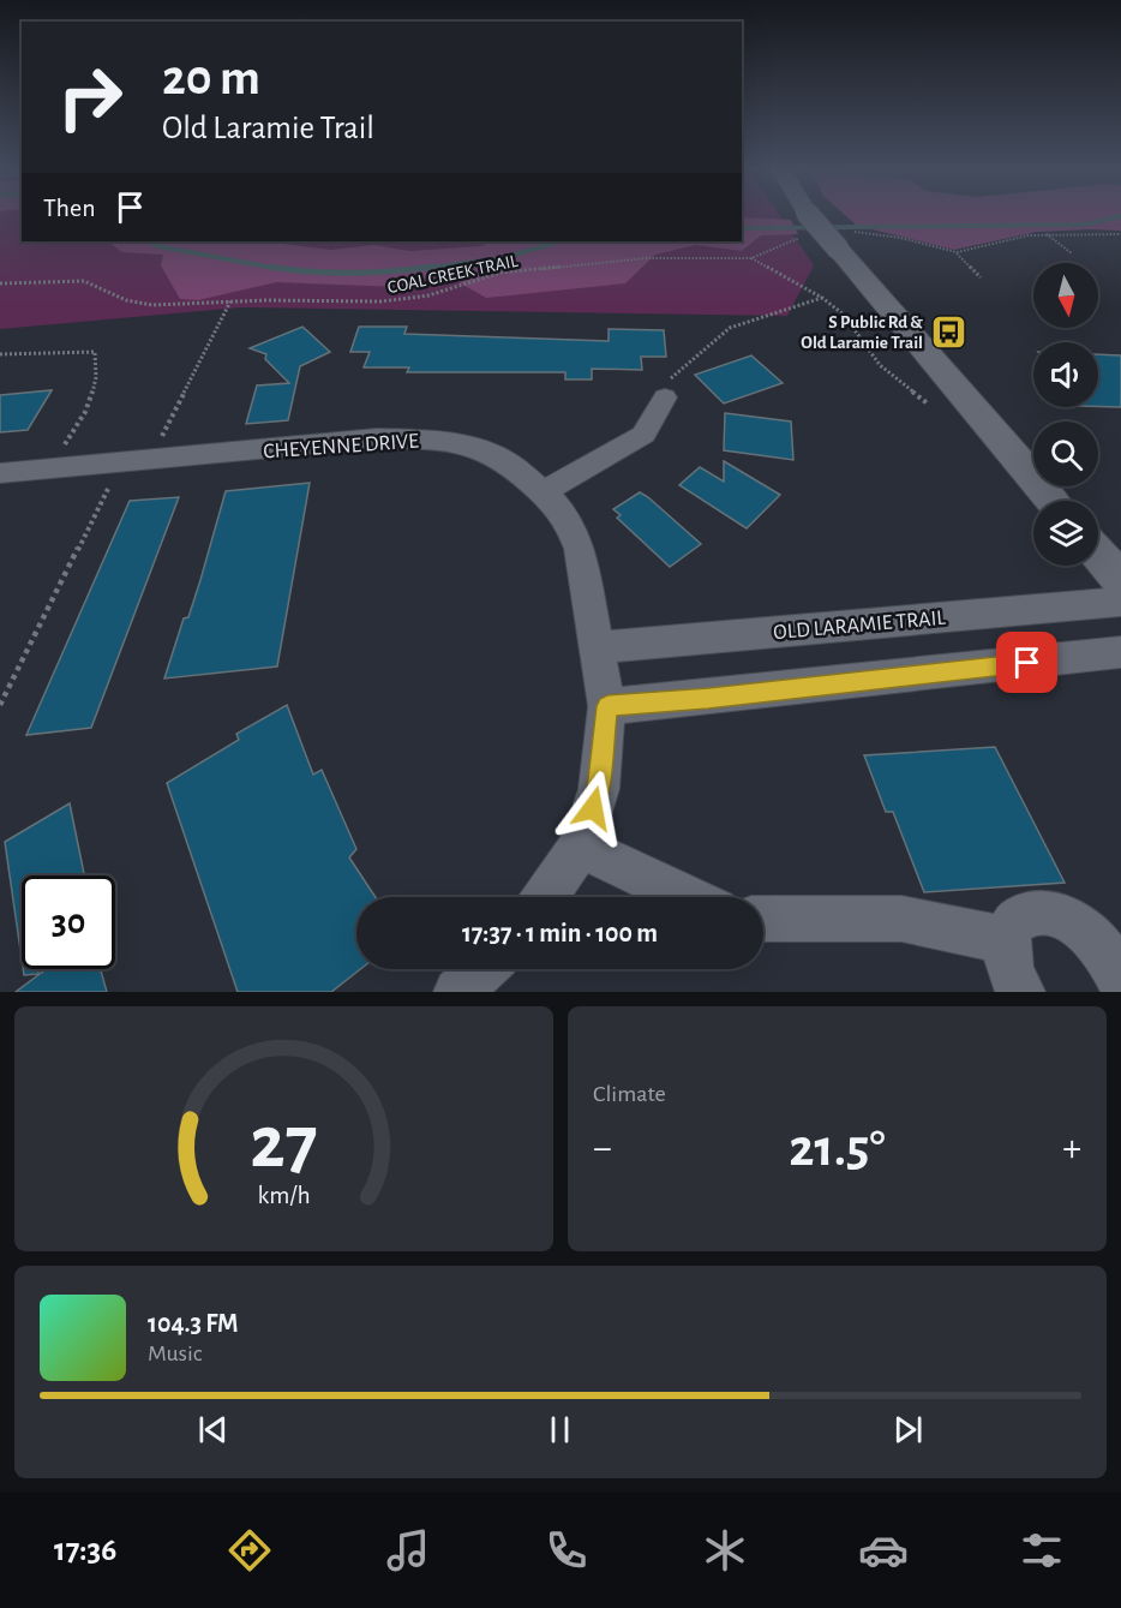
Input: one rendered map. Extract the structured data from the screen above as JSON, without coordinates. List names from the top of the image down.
{
  "streets": {
    "street": ["CHEYENNE DRIVE", "OLD LARAMIE TRAIL"],
    "path": ["COAL CREEK TRAIL"]
  },
  "crossings": [
    ["CHEYENNE DRIVE", "OLD LARAMIE TRAIL"]
  ],
  "places": {
    "bus stop": ["S Public Rd & Old Laramie Trail"]
  },
  "north": "bottom",
  "page": {
    "turn": ["20 m", "Old Laramie Trail"],
    "then": "Then",
    "limit": "30",
    "trip": "17:37 · 1 min · 100 m",
    "tile": "Climate",
    "heat": ["−", "21.5°", "+"],
    "song": ["104.3 FM", "Music"],
    "tabs": "17:36",
    "gauge": ["27", "km/h"]
  }
}
